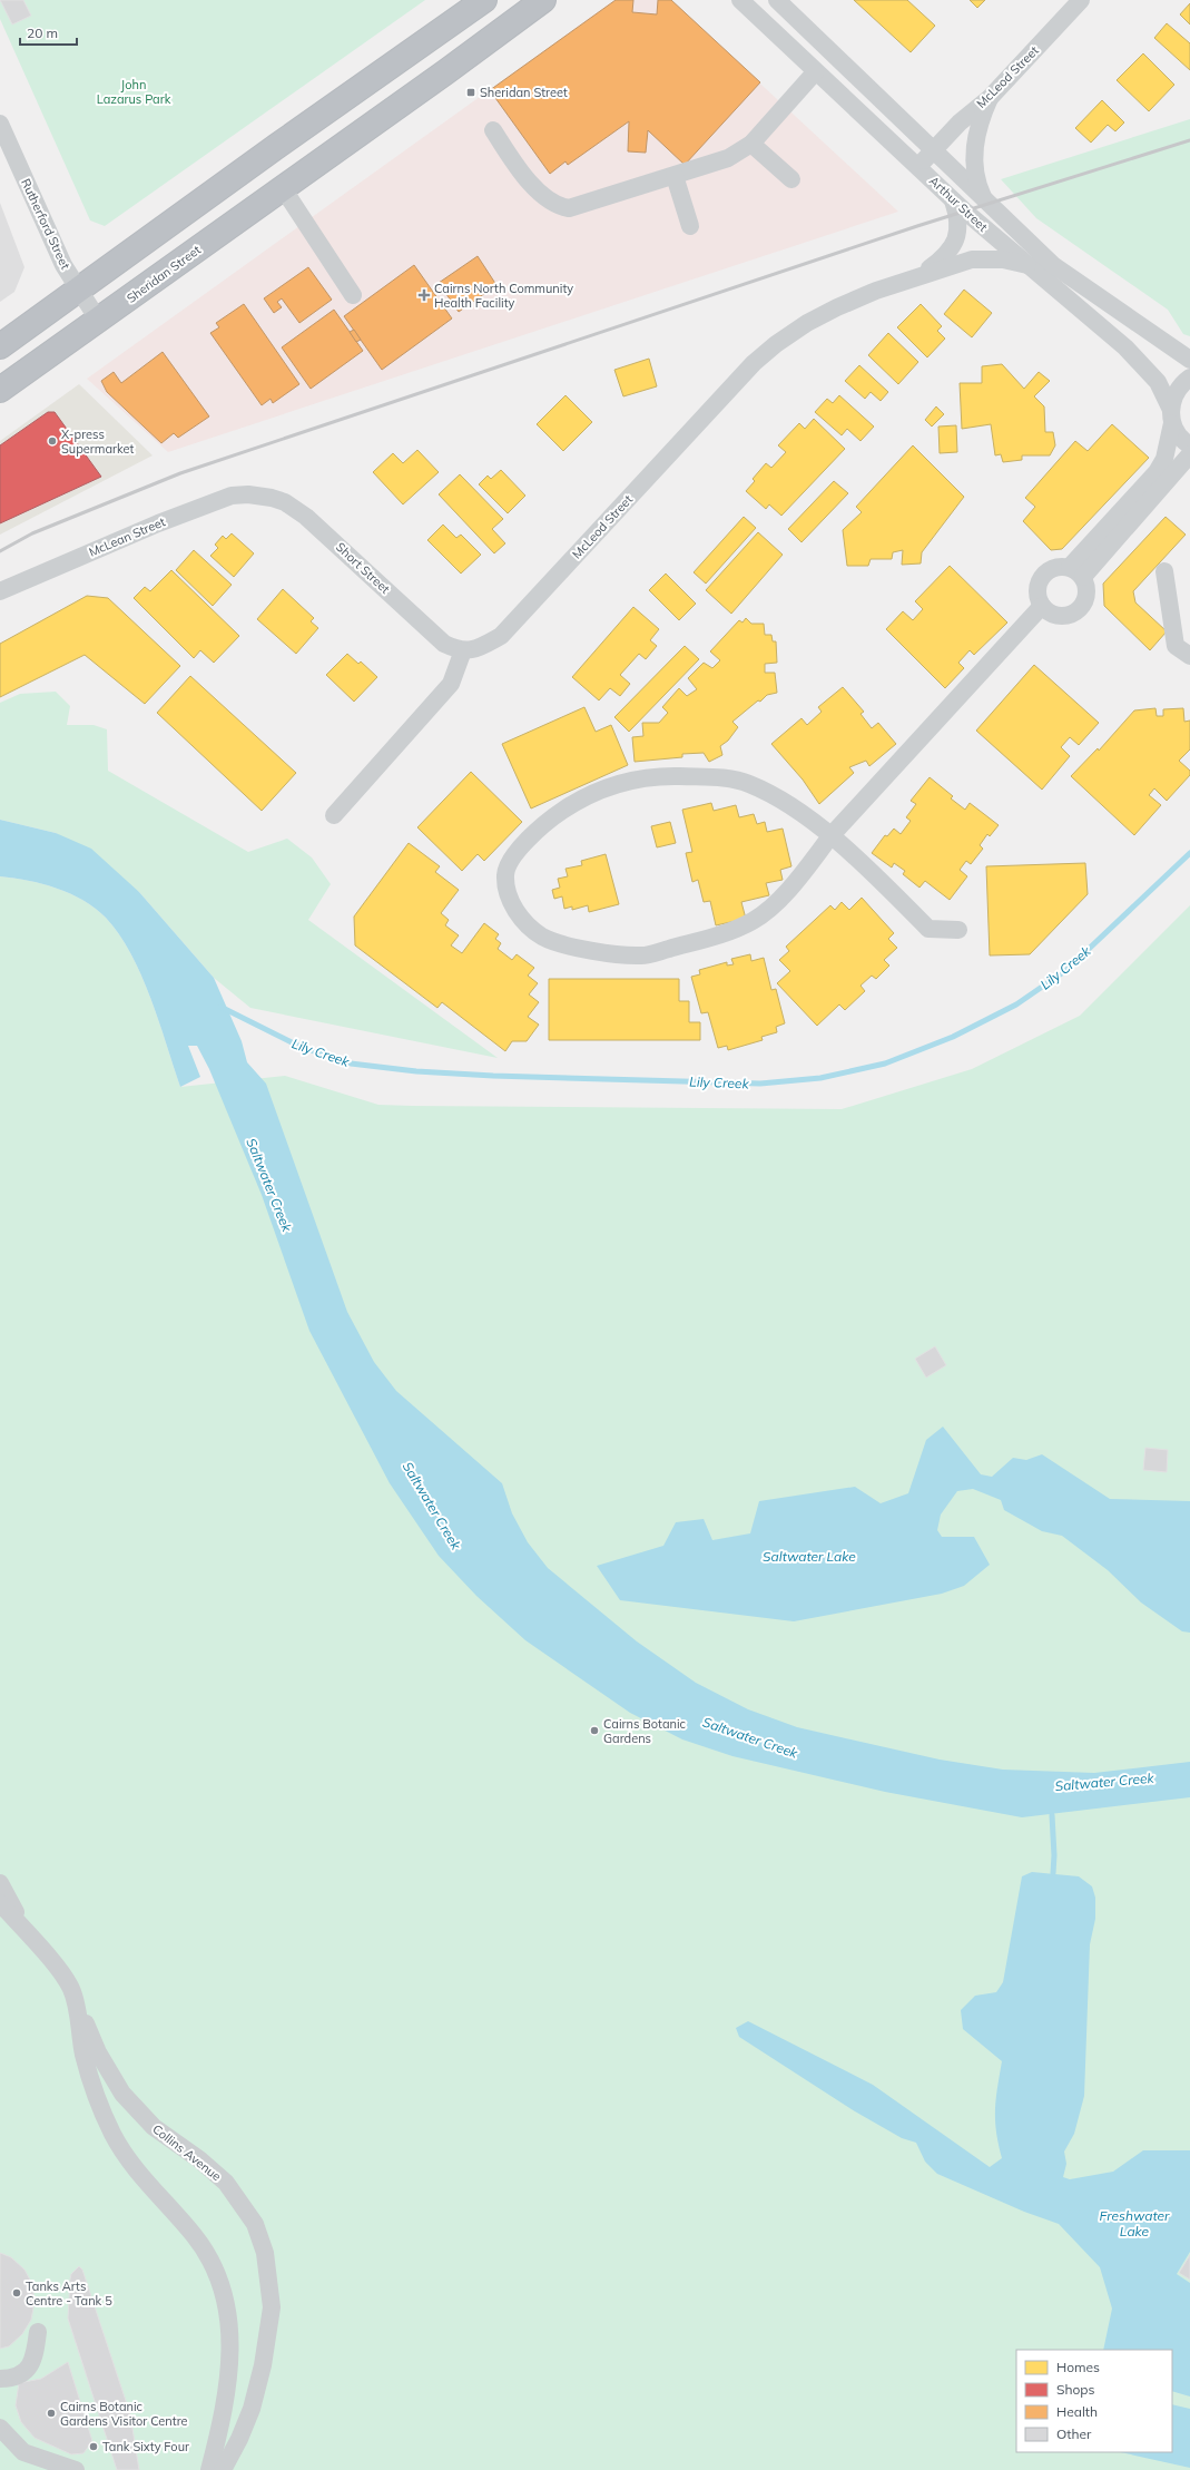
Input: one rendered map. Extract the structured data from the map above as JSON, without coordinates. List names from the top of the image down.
{
  "streets": {
    "highway": ["Sheridan Street"],
    "street": [
      "McLeod Street",
      "Arthur Street",
      "Rutherford Street",
      "McLean Street",
      "Short Street",
      "Collins Avenue"
    ]
  },
  "crossings": [
    ["McLeod Street", "Arthur Street"],
    ["McLeod Street", "Short Street"],
    ["Rutherford Street", "Sheridan Street"],
    ["McLean Street", "Short Street"]
  ],
  "water": [
    "Lily Creek",
    "Saltwater Creek",
    "Saltwater Lake",
    "Freshwater Lake"
  ],
  "parks": ["John Lazarus Park"],
  "places": {
    "transit": ["Sheridan Street"],
    "health": ["Cairns North Community Health Facility"],
    "other": [
      "X-press Supermarket",
      "Cairns Botanic Gardens",
      "Tanks Arts Centre - Tank 5",
      "Cairns Botanic Gardens Visitor Centre",
      "Tank Sixty Four"
    ]
  },
  "legend": [
    "Homes",
    "Shops",
    "Health",
    "Other"
  ],
  "scale_bar": "20 m"
}
